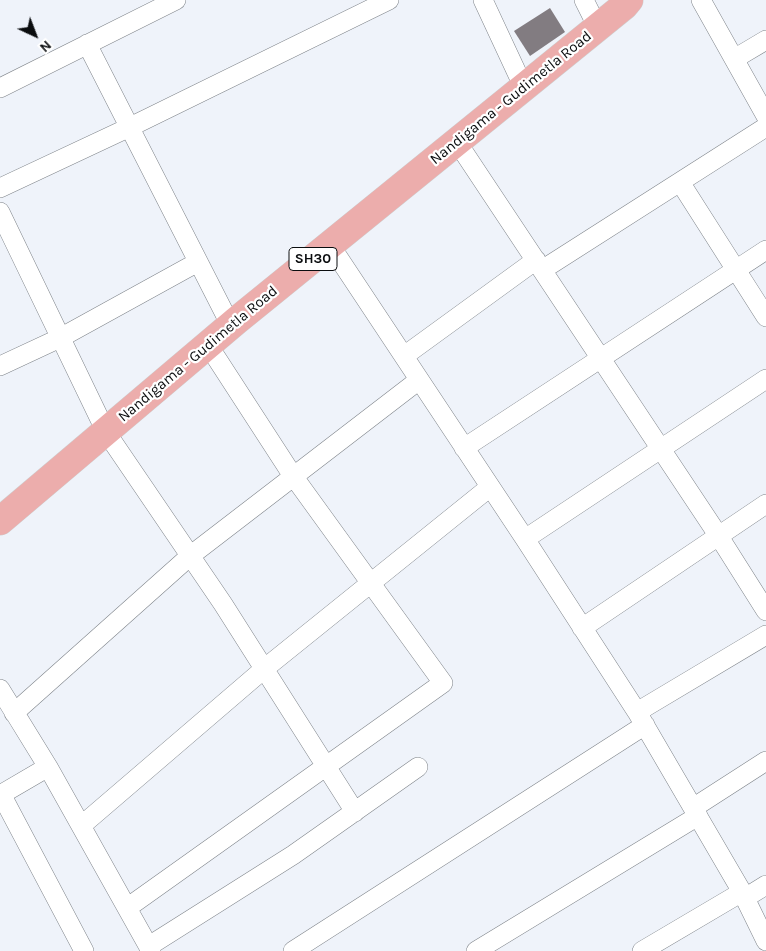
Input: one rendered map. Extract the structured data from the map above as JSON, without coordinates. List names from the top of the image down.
{
  "streets": {
    "main road": ["Nandigama - Gudimetla Road", "SH30"]
  },
  "north": "bottom right"
}
